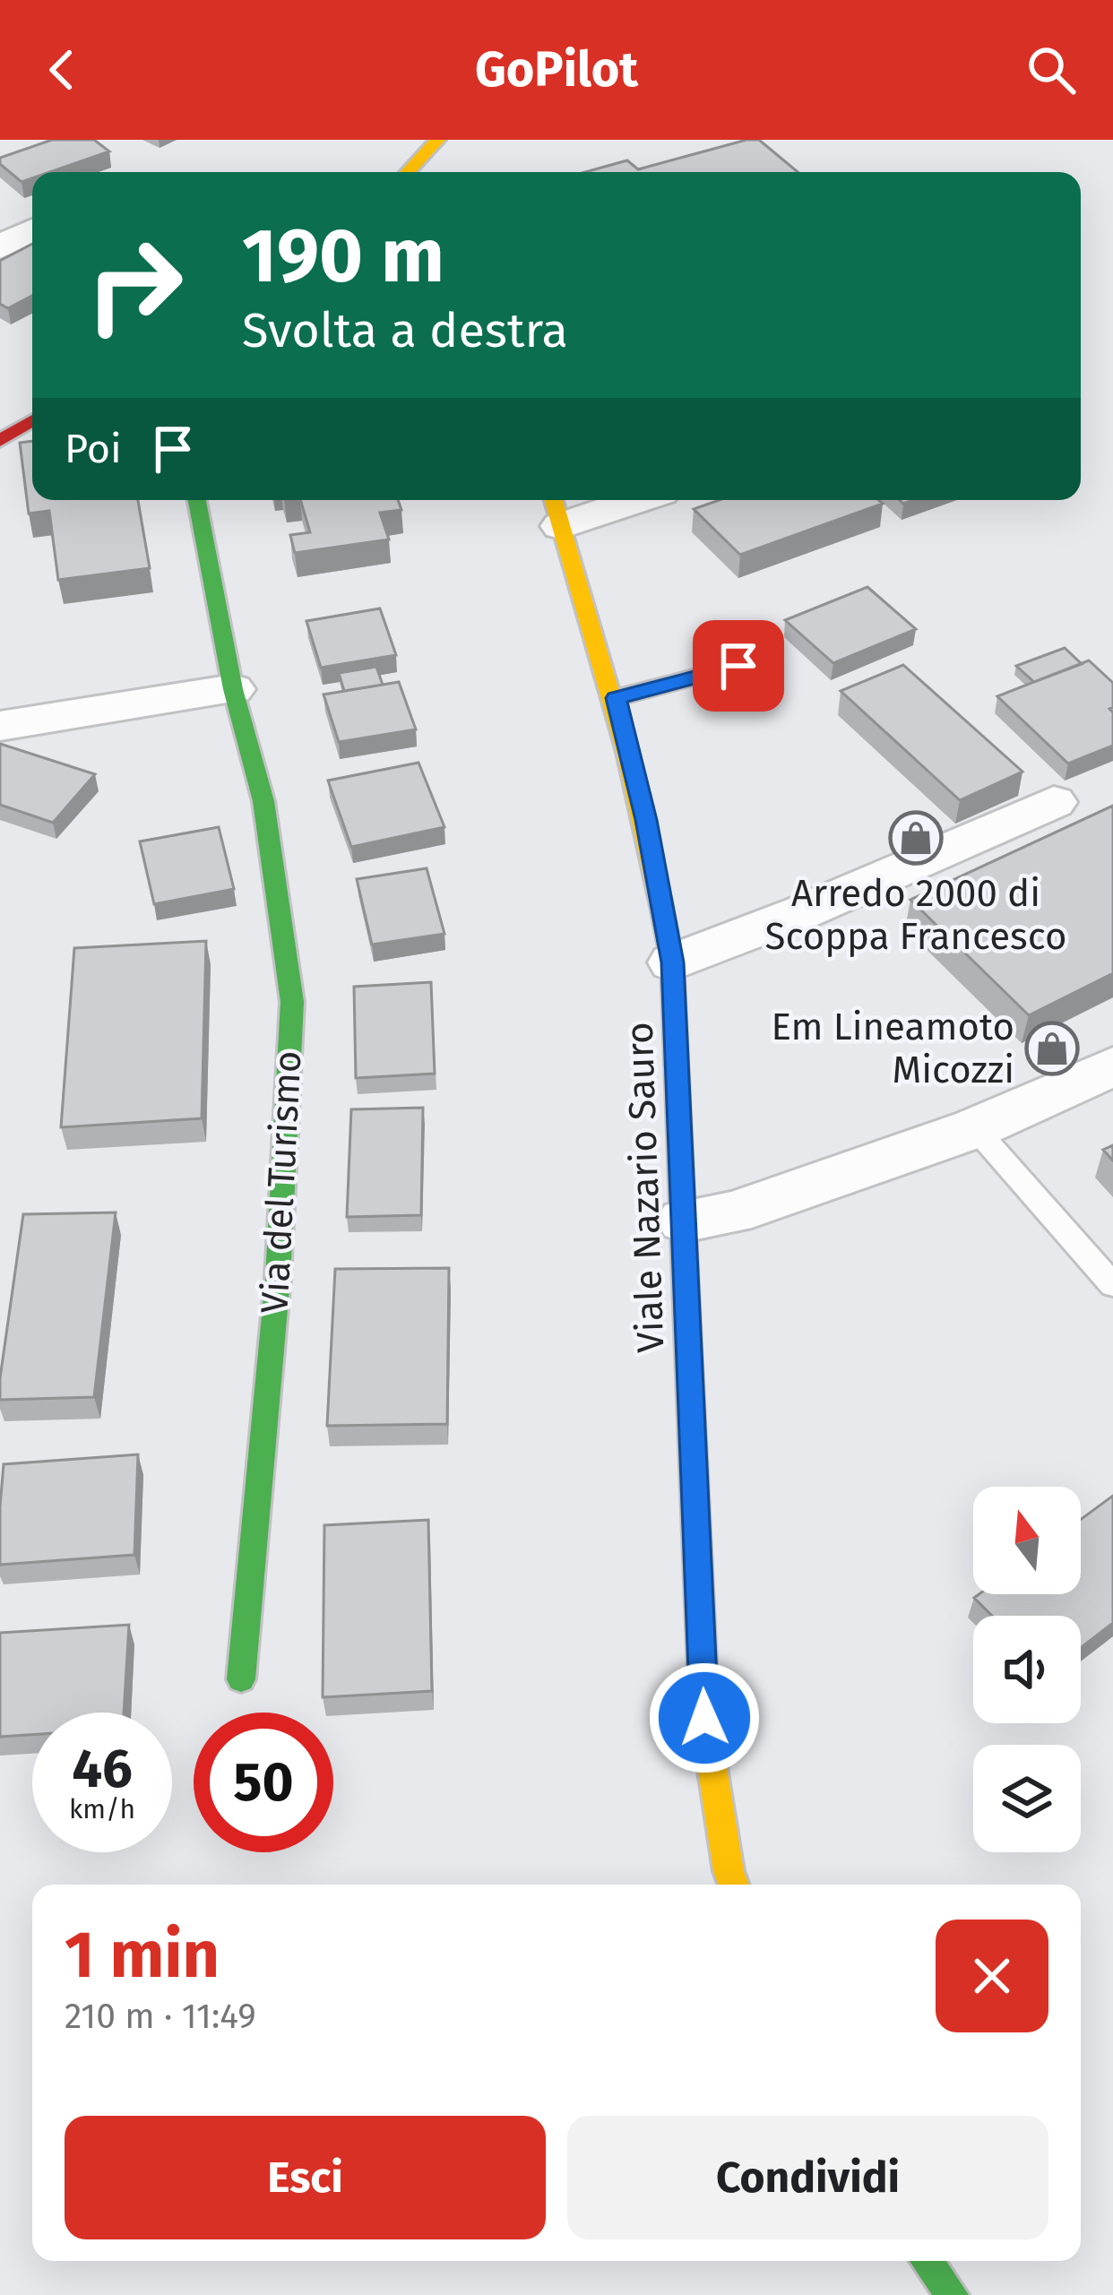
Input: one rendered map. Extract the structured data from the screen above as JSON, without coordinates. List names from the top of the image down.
{
  "streets": {
    "street": ["Via del Turismo", "Viale Nazario Sauro"]
  },
  "places": {
    "shop": ["Arredo 2000 di Scoppa Francesco", "Em Lineamoto Micozzi"]
  },
  "north": "top",
  "page": {
    "header": "GoPilot",
    "turn": ["190 m", "Svolta a destra"],
    "then": "Poi",
    "speed": "46 km/h",
    "limit": "50",
    "heading": ["1 min", "210 m · 11:49"],
    "buttons": ["Esci", "Condividi"]
  }
}
